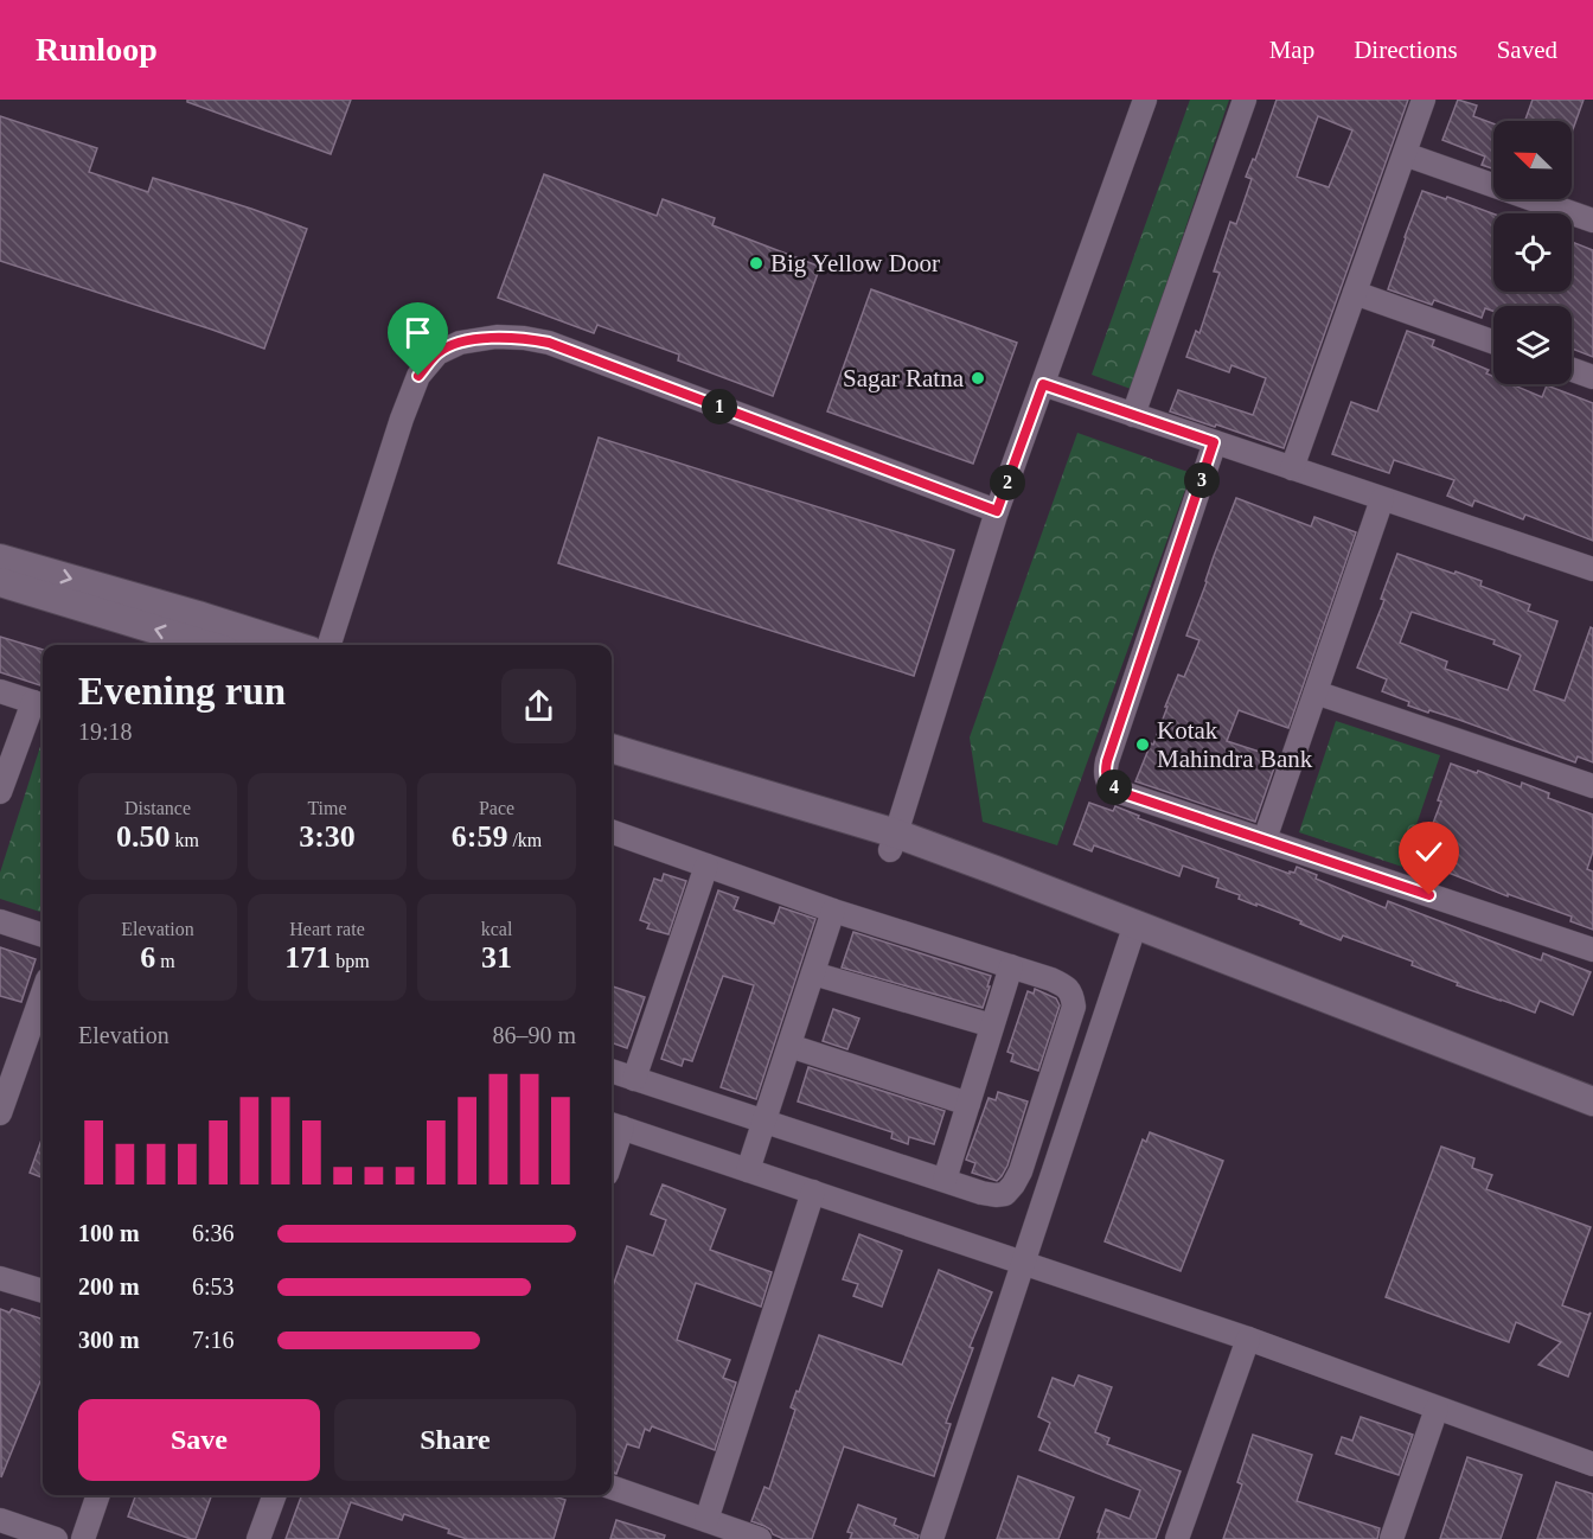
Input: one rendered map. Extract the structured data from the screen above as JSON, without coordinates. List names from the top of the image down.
{
  "places": ["Big Yellow Door", "Sagar Ratna", "Kotak Mahindra Bank"],
  "north": "top left",
  "page": {
    "header": "Runloop",
    "nav": ["Map", "Directions", "Saved"],
    "pins": [
      "1",
      "3",
      "2",
      "4"
    ],
    "heading": ["Evening run", "19:18"],
    "stats": [
      ["Distance", "0.50 km"],
      ["Time", "3:30"],
      ["Pace", "6:59 /km"],
      ["Elevation", "6 m"],
      ["Heart rate", "171 bpm"],
      ["kcal", "31"]
    ],
    "chart": ["Elevation", "86–90 m"],
    "list": [
      {
        "name": "100 m",
        "note": "6:36"
      },
      {
        "name": "200 m",
        "note": "6:53"
      },
      {
        "name": "300 m",
        "note": "7:16"
      }
    ],
    "buttons": ["Save", "Share"]
  }
}
